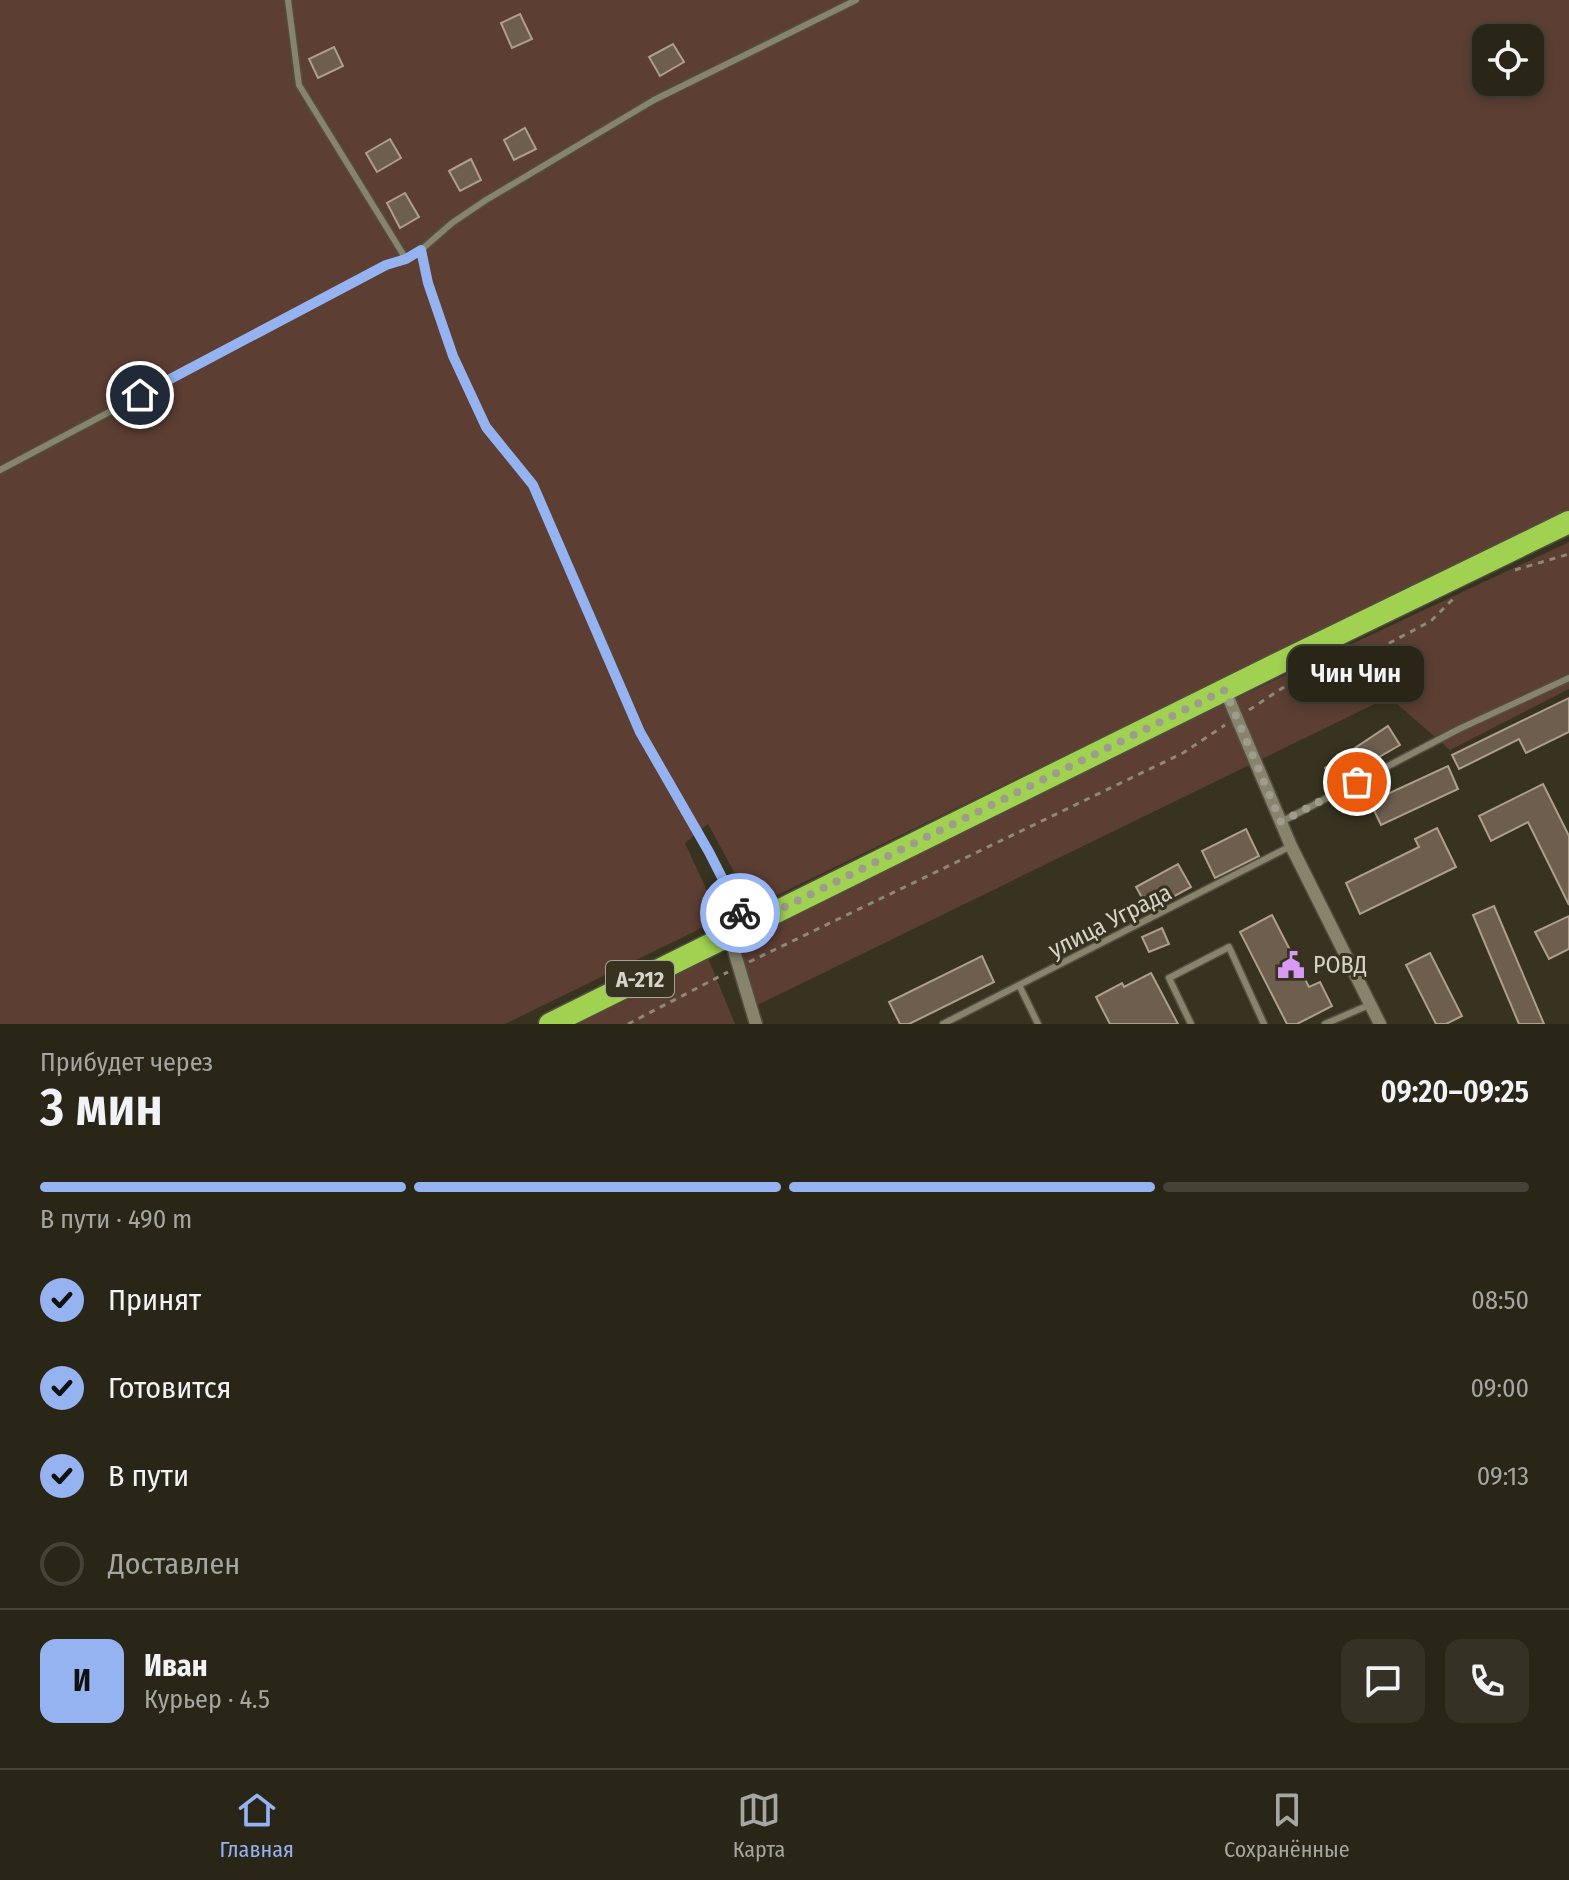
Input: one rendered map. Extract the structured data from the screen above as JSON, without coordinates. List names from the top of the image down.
{
  "streets": {
    "highway": ["А-212"],
    "lane": ["улица Уграда"]
  },
  "places": {
    "other": ["Чин Чин"],
    "public building": ["РОВД"]
  },
  "page": {
    "bubble": "Чин Чин",
    "heading": ["3 мин", "Прибудет через", "09:20–09:25"],
    "panel": ["Иван", "Курьер · 4.5"],
    "bar": "В пути · 490 m",
    "list": [
      ["Принят", "08:50"],
      ["Готовится", "09:00"],
      ["В пути", "09:13"],
      "Доставлен"
    ],
    "round": "И",
    "tabs": ["Главная", "Карта", "Сохранённые"]
  }
}
